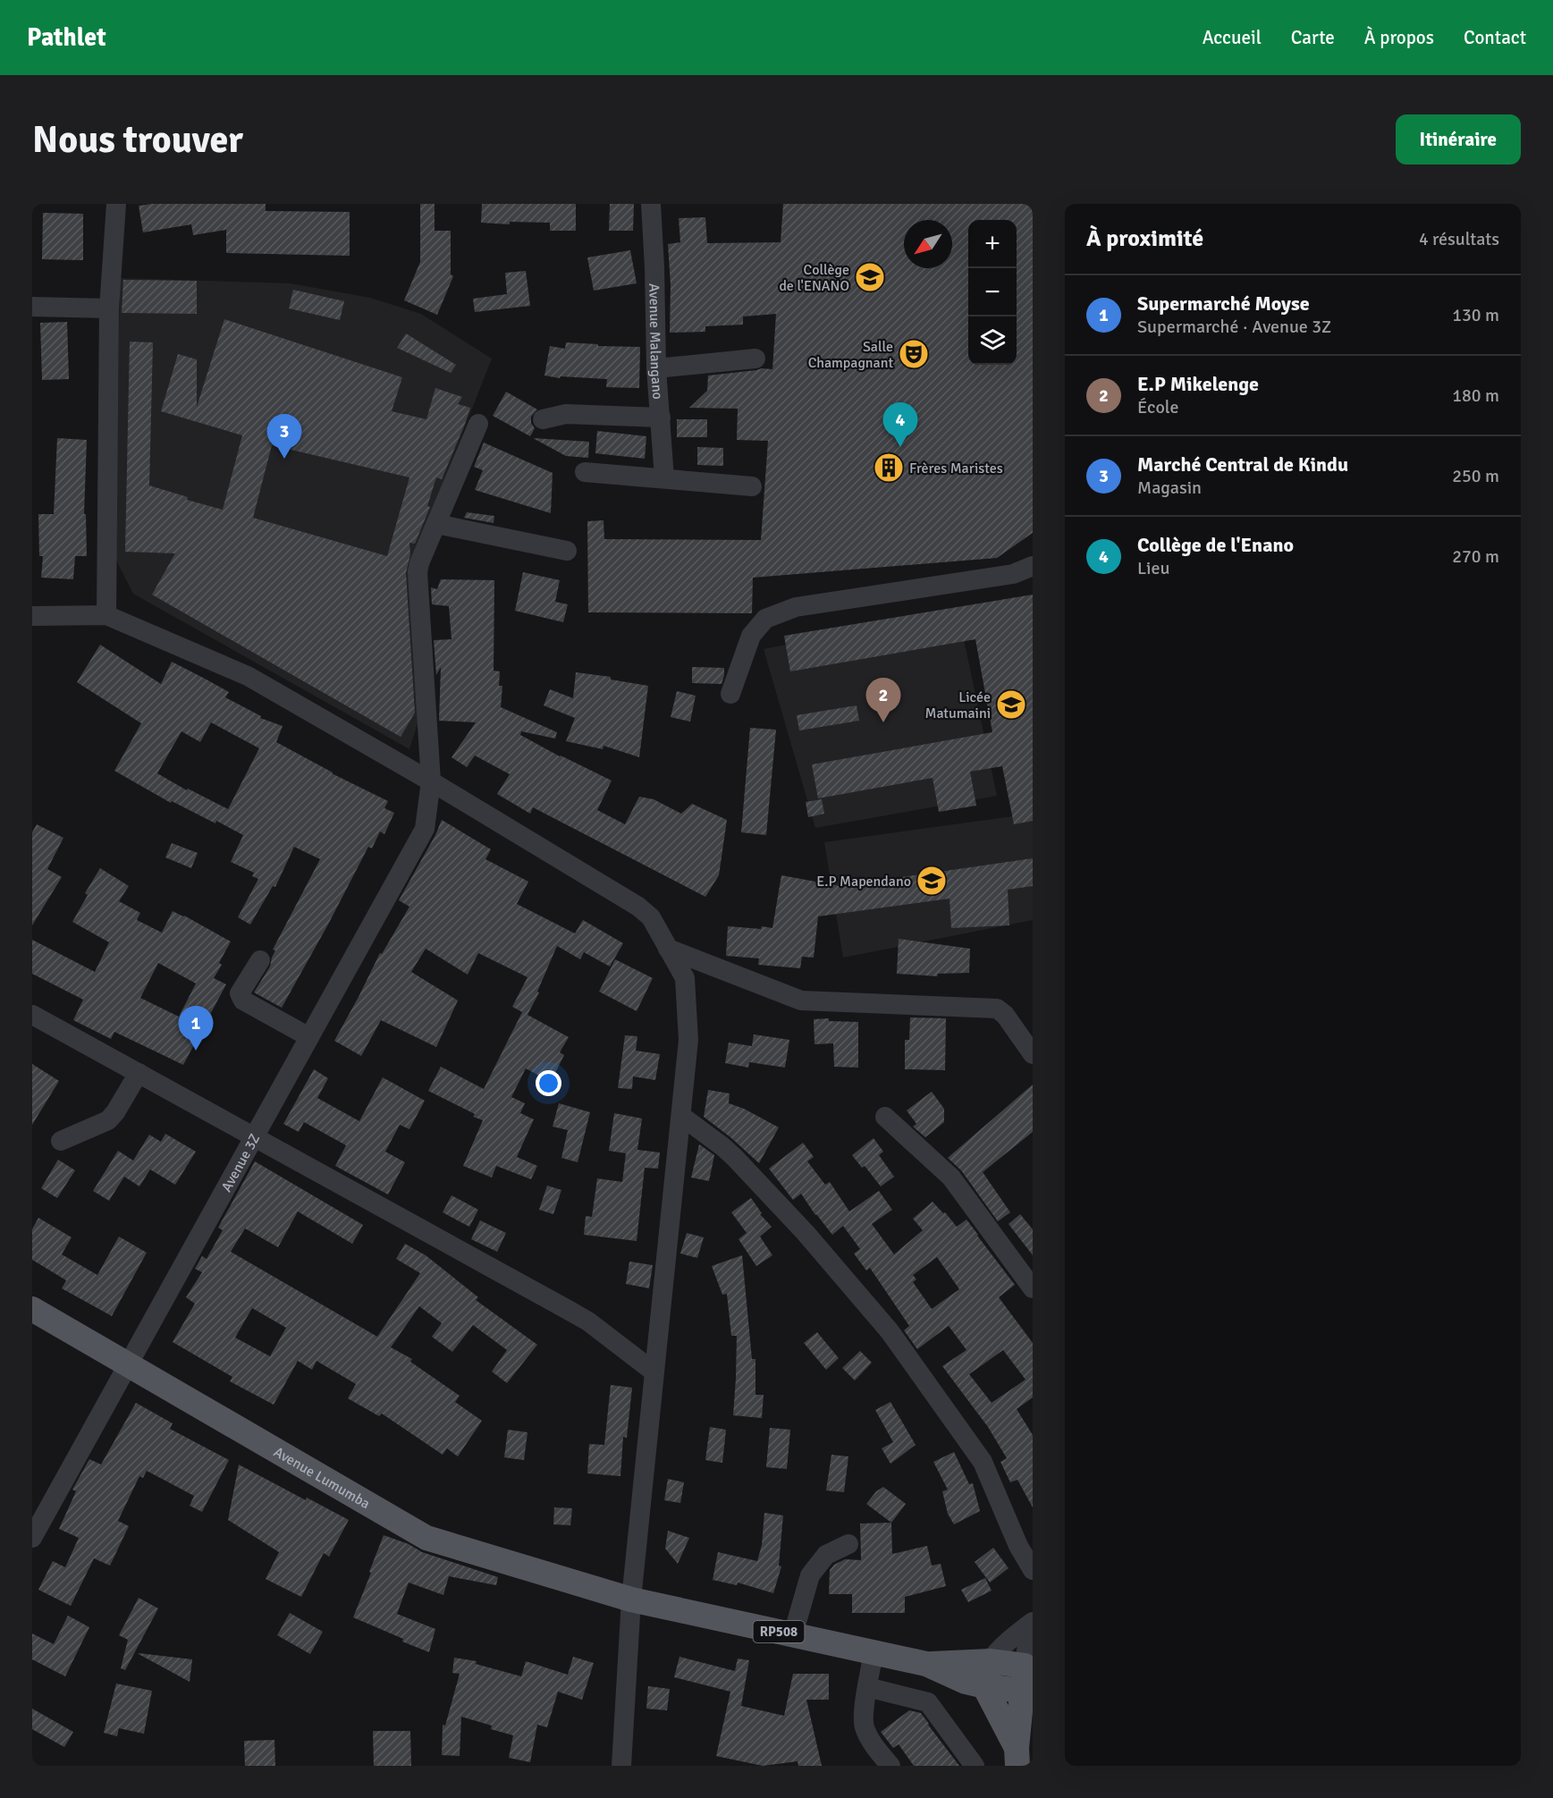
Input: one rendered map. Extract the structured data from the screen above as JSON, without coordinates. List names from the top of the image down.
{
  "streets": {
    "main road": ["Avenue Lumumba", "RP508"],
    "street": ["Avenue Malangano", "Avenue 3Z"]
  },
  "crossings": [
    ["Avenue 3Z", "Avenue Lumumba"],
    ["Avenue Lumumba", "RP508"]
  ],
  "places": {
    "school or university": ["Collège de l'ENANO", "Licée Matumaini", "E.P Mapendano"],
    "theatre": ["Salle Champagnant"],
    "building": ["Frères Maristes"]
  },
  "north": "bottom left",
  "page": {
    "header": "Pathlet",
    "nav": [
      "Accueil",
      "Carte",
      "À propos",
      "Contact"
    ],
    "buttons": "Itinéraire",
    "title": "Nous trouver",
    "heading": ["À proximité", "4 résultats"],
    "map_buttons": ["+", "−"],
    "list": [
      {
        "mark": "1",
        "name": "Supermarché Moyse",
        "note": "Supermarché · Avenue 3Z",
        "value": "130 m"
      },
      {
        "mark": "2",
        "name": "E.P Mikelenge",
        "note": "École",
        "value": "180 m"
      },
      {
        "mark": "3",
        "name": "Marché Central de Kindu",
        "note": "Magasin",
        "value": "250 m"
      },
      {
        "mark": "4",
        "name": "Collège de l'Enano",
        "note": "Lieu",
        "value": "270 m"
      }
    ],
    "pins": [
      "4",
      "3",
      "2",
      "1"
    ]
  }
}
